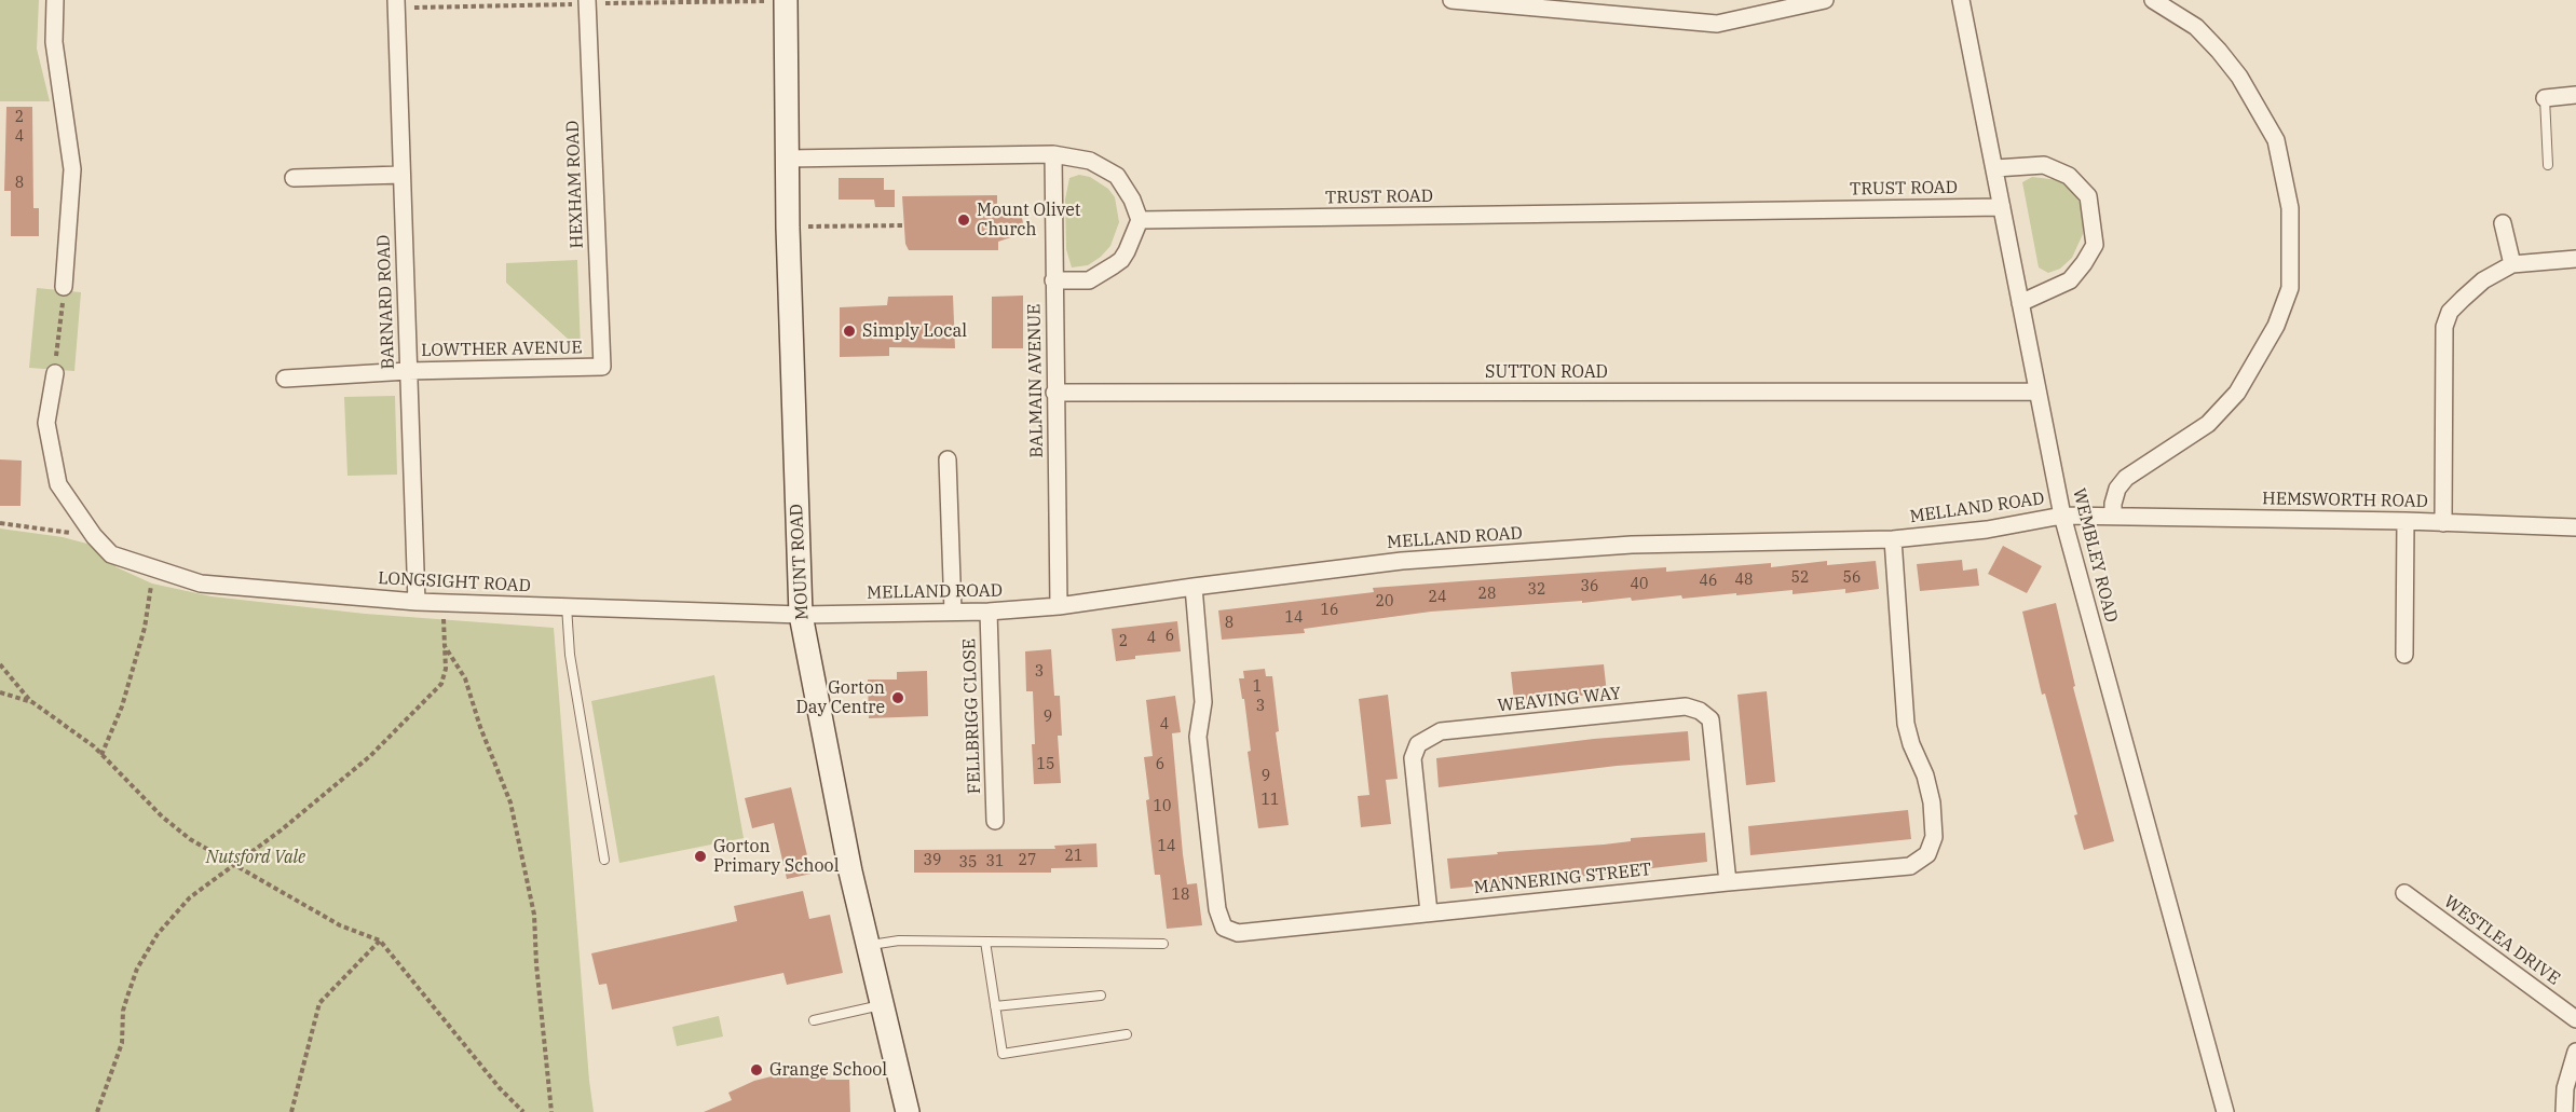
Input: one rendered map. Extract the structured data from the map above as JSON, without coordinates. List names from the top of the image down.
{
  "streets": {
    "main road": ["MOUNT ROAD"],
    "street": [
      "HEXHAM ROAD",
      "TRUST ROAD",
      "BARNARD ROAD",
      "LOWTHER AVENUE",
      "SUTTON ROAD",
      "BALMAIN AVENUE",
      "HEMSWORTH ROAD",
      "MELLAND ROAD",
      "WEMBLEY ROAD",
      "LONGSIGHT ROAD",
      "WEAVING WAY",
      "FELLBRIGG CLOSE",
      "MANNERING STREET",
      "WESTLEA DRIVE"
    ]
  },
  "crossings": [
    ["HEXHAM ROAD", "LOWTHER AVENUE"],
    ["TRUST ROAD", "WEMBLEY ROAD"],
    ["BARNARD ROAD", "LOWTHER AVENUE"],
    ["BARNARD ROAD", "LONGSIGHT ROAD"],
    ["SUTTON ROAD", "BALMAIN AVENUE"],
    ["SUTTON ROAD", "WEMBLEY ROAD"],
    ["BALMAIN AVENUE", "MELLAND ROAD"],
    ["HEMSWORTH ROAD", "MELLAND ROAD"],
    ["MELLAND ROAD", "WEMBLEY ROAD"],
    ["MELLAND ROAD", "MOUNT ROAD"],
    ["MELLAND ROAD", "LONGSIGHT ROAD"],
    ["MELLAND ROAD", "FELLBRIGG CLOSE"],
    ["MELLAND ROAD", "MANNERING STREET"],
    ["MOUNT ROAD", "LONGSIGHT ROAD"],
    ["WEAVING WAY", "MANNERING STREET"]
  ],
  "parks": ["Nutsford Vale"],
  "places": [
    "Mount Olivet Church",
    "Simply Local",
    "Gorton Day Centre",
    "Gorton Primary School",
    "Grange School"
  ],
  "house_numbers": [
    "2",
    "4",
    "8",
    "52",
    "56",
    "48",
    "46",
    "40",
    "36",
    "32",
    "28",
    "24",
    "20",
    "16",
    "14",
    "8",
    "6",
    "4",
    "2",
    "3",
    "1",
    "3",
    "9",
    "4",
    "15",
    "6",
    "9",
    "11",
    "10",
    "14",
    "21",
    "39",
    "27",
    "31",
    "35",
    "18"
  ]
}
